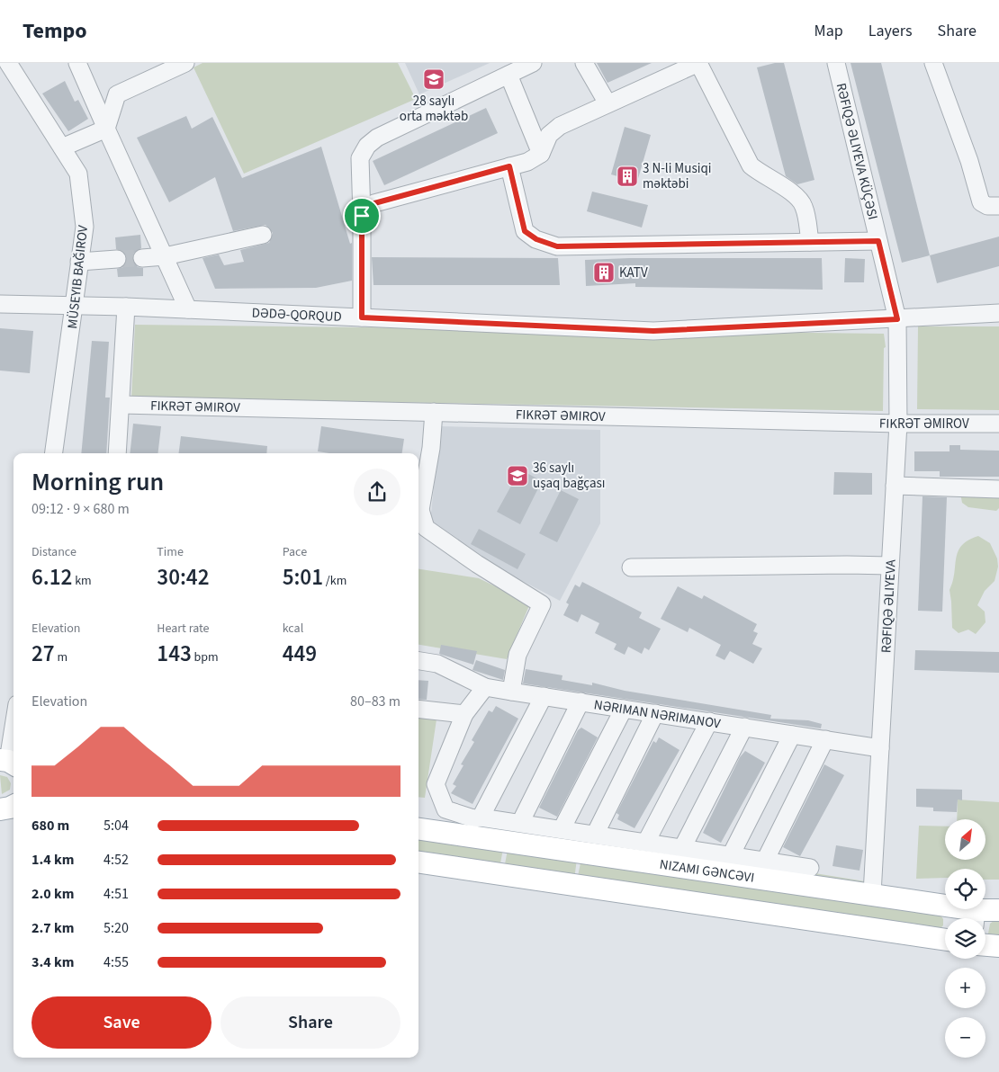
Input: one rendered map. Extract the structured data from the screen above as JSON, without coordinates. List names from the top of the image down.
{
  "streets": {
    "main road": ["NIZAMI GƏNCƏVI"],
    "street": [
      "RƏFIQƏ ƏLIYEVA KÜÇƏSI",
      "DƏDƏ-QORQUD",
      "FIKRƏT ƏMIROV",
      "RƏFIQƏ ƏLIYEVA",
      "NƏRIMAN NƏRIMANOV"
    ]
  },
  "crossings": [
    ["RƏFIQƏ ƏLIYEVA KÜÇƏSI", "DƏDƏ-QORQUD"],
    ["RƏFIQƏ ƏLIYEVA KÜÇƏSI", "RƏFIQƏ ƏLIYEVA"],
    ["DƏDƏ-QORQUD", "RƏFIQƏ ƏLIYEVA"],
    ["FIKRƏT ƏMIROV", "RƏFIQƏ ƏLIYEVA"],
    ["RƏFIQƏ ƏLIYEVA", "NƏRIMAN NƏRIMANOV"],
    ["RƏFIQƏ ƏLIYEVA", "NIZAMI GƏNCƏVI"]
  ],
  "places": {
    "school or university": ["28 saylı orta məktəb", "36 saylı uşaq bağçası"],
    "building": ["3 N-li Musiqi məktəbi", "KATV"]
  },
  "north": "top right",
  "page": {
    "header": "Tempo",
    "nav": ["Map", "Layers", "Share"],
    "heading": ["Morning run", "09:12 · 9 × 680 m"],
    "stats": [
      ["Distance", "6.12 km"],
      ["Time", "30:42"],
      ["Pace", "5:01 /km"],
      ["Elevation", "27 m"],
      ["Heart rate", "143 bpm"],
      ["kcal", "449"]
    ],
    "chart": ["Elevation", "80–83 m"],
    "list": [
      {
        "name": "680 m",
        "note": "5:04"
      },
      {
        "name": "1.4 km",
        "note": "4:52"
      },
      {
        "name": "2.0 km",
        "note": "4:51"
      },
      {
        "name": "2.7 km",
        "note": "5:20"
      },
      {
        "name": "3.4 km",
        "note": "4:55"
      }
    ],
    "map_buttons": ["+", "−"],
    "buttons": ["Save", "Share"]
  }
}
